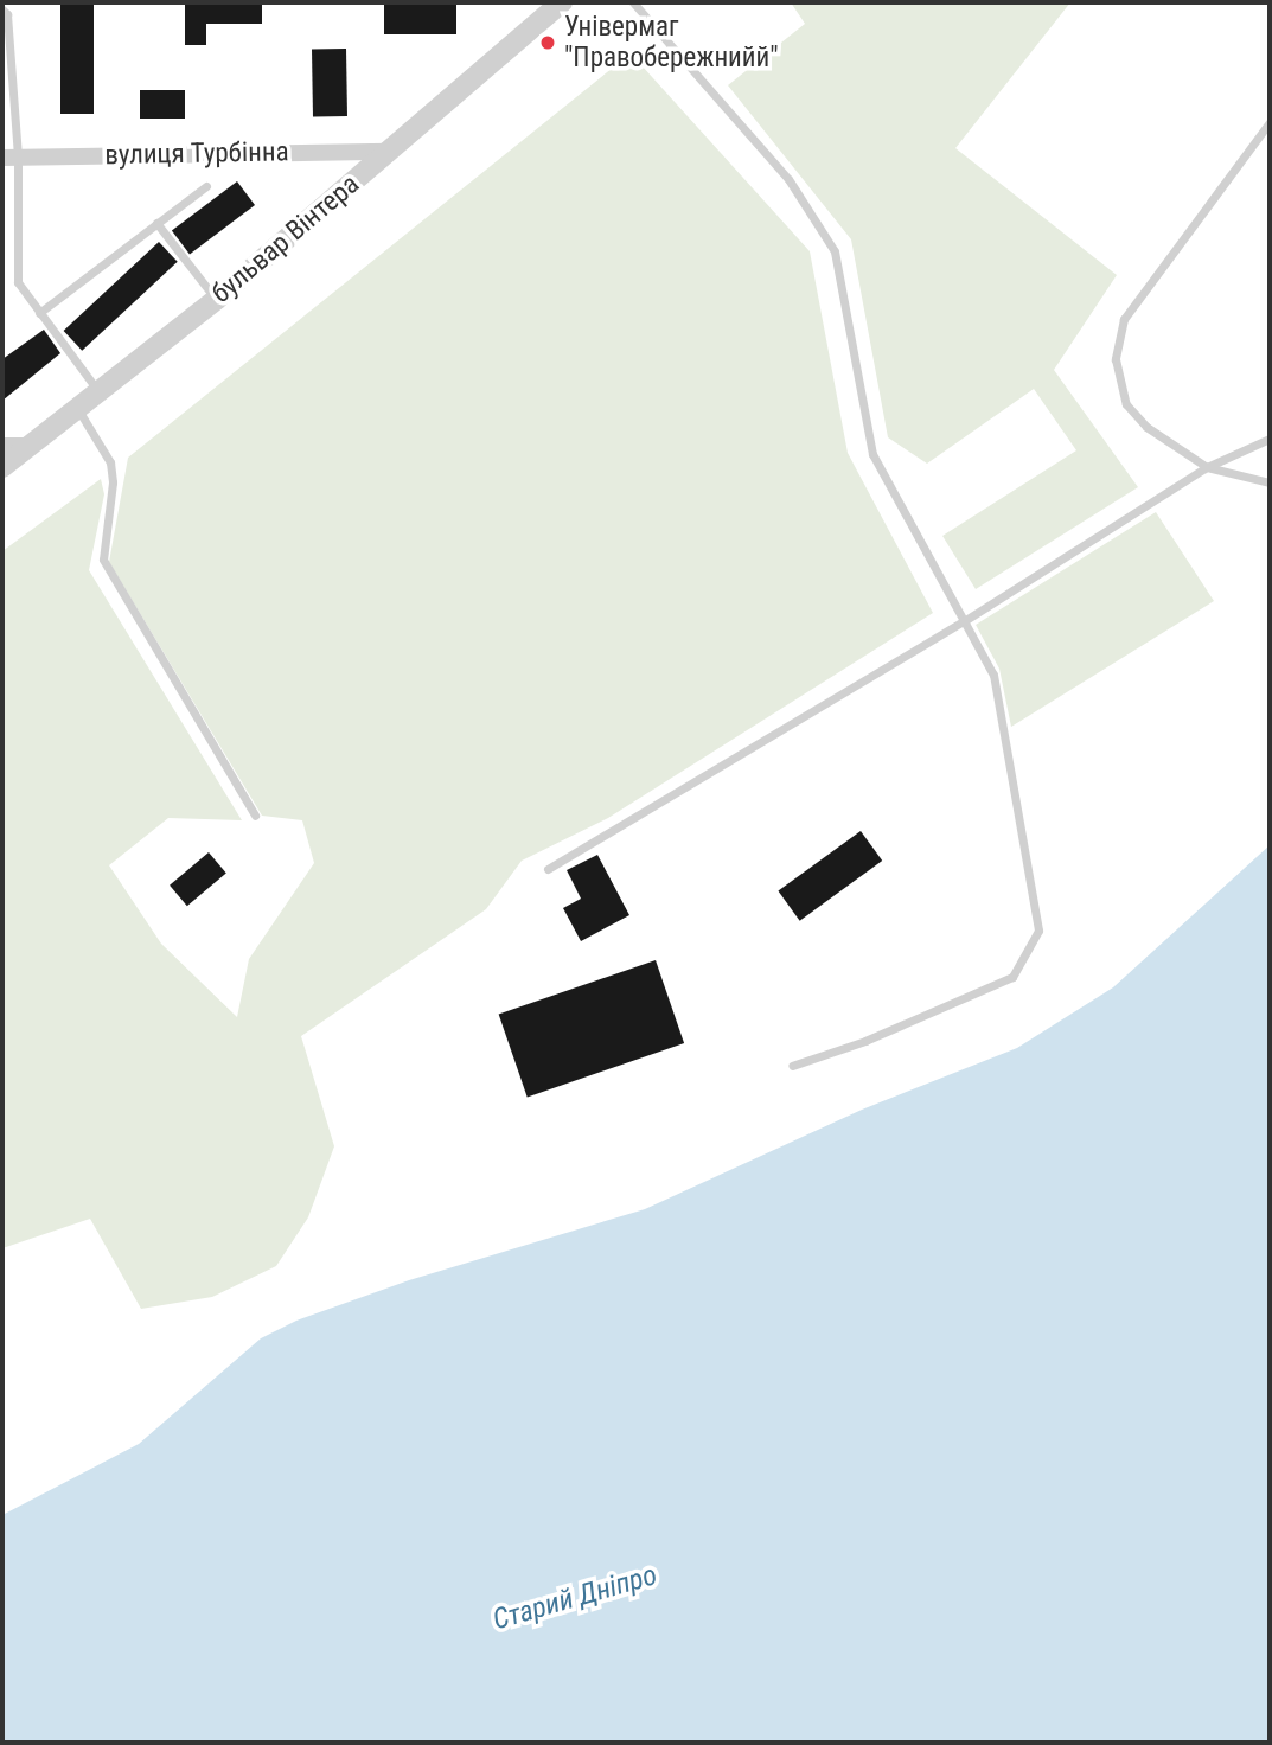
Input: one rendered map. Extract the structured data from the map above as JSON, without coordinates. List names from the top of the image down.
{
  "streets": {
    "street": ["вулиця Турбінна", "бульвар Вінтера"]
  },
  "crossings": [
    ["вулиця Турбінна", "бульвар Вінтера"]
  ],
  "water": ["Старий Дніпро"],
  "places": ["Універмаг \"Правобережнийй\""]
}
